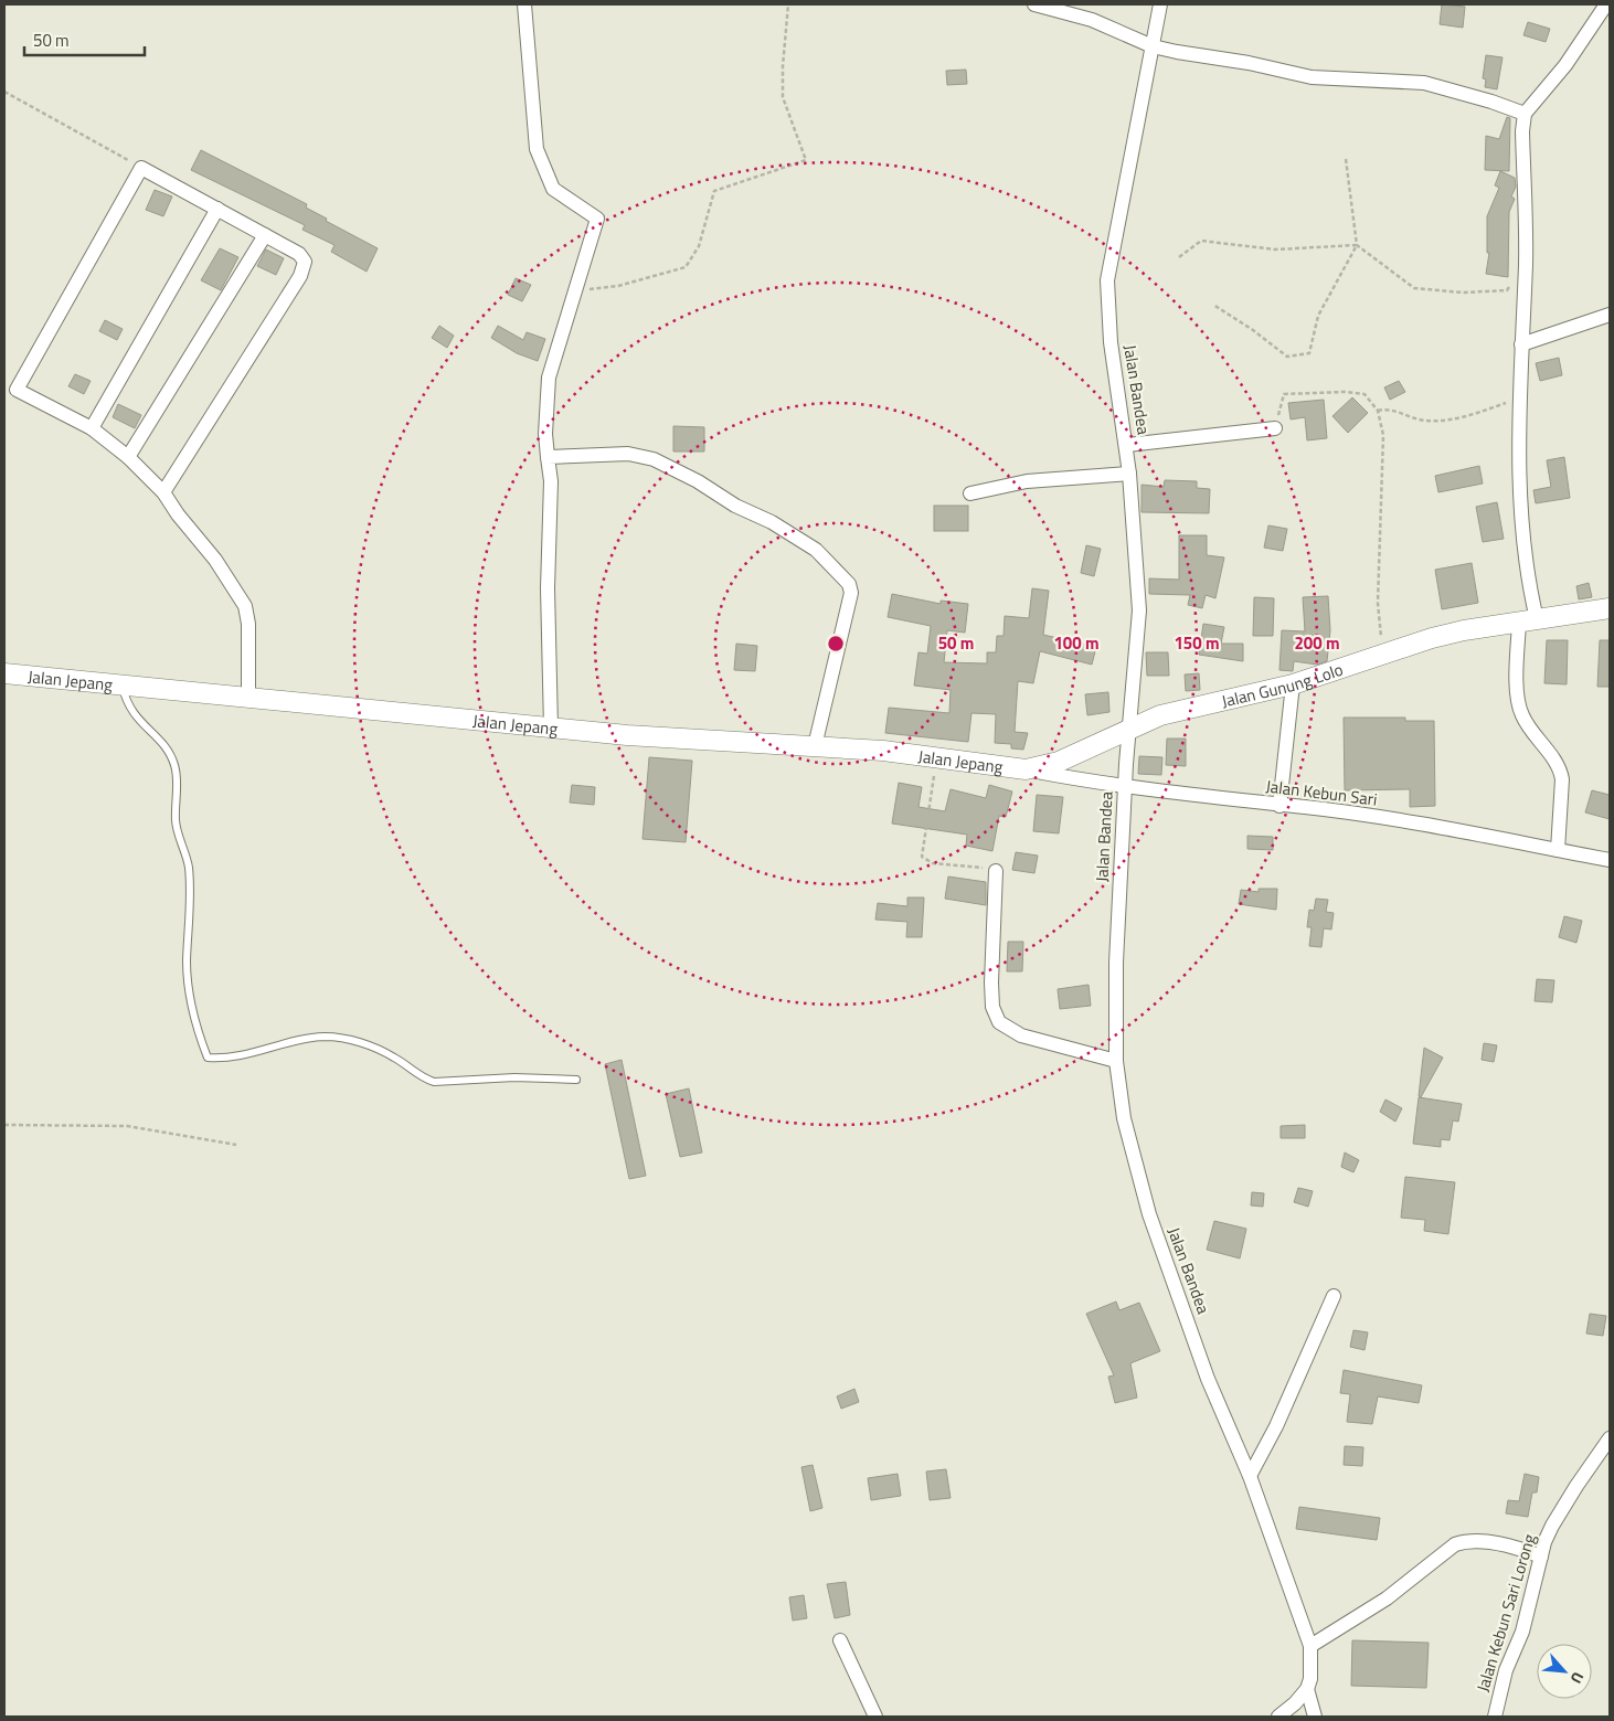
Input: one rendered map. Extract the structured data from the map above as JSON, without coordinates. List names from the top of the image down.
{
  "streets": {
    "street": [
      "Jalan Bandea",
      "Jalan Jepang",
      "Jalan Gunung Lolo",
      "Jalan Kebun Sari",
      "Jalan Kebun Sari Lorong"
    ]
  },
  "crossings": [
    ["Jalan Bandea", "Jalan Gunung Lolo"],
    ["Jalan Bandea", "Jalan Kebun Sari"],
    ["Jalan Jepang", "Jalan Gunung Lolo"],
    ["Jalan Jepang", "Jalan Kebun Sari"],
    ["Jalan Gunung Lolo", "Jalan Kebun Sari"]
  ],
  "scale_bar": "50 m",
  "north": "bottom right",
  "rings": [
    "50 m",
    "100 m",
    "150 m",
    "200 m"
  ]
}
